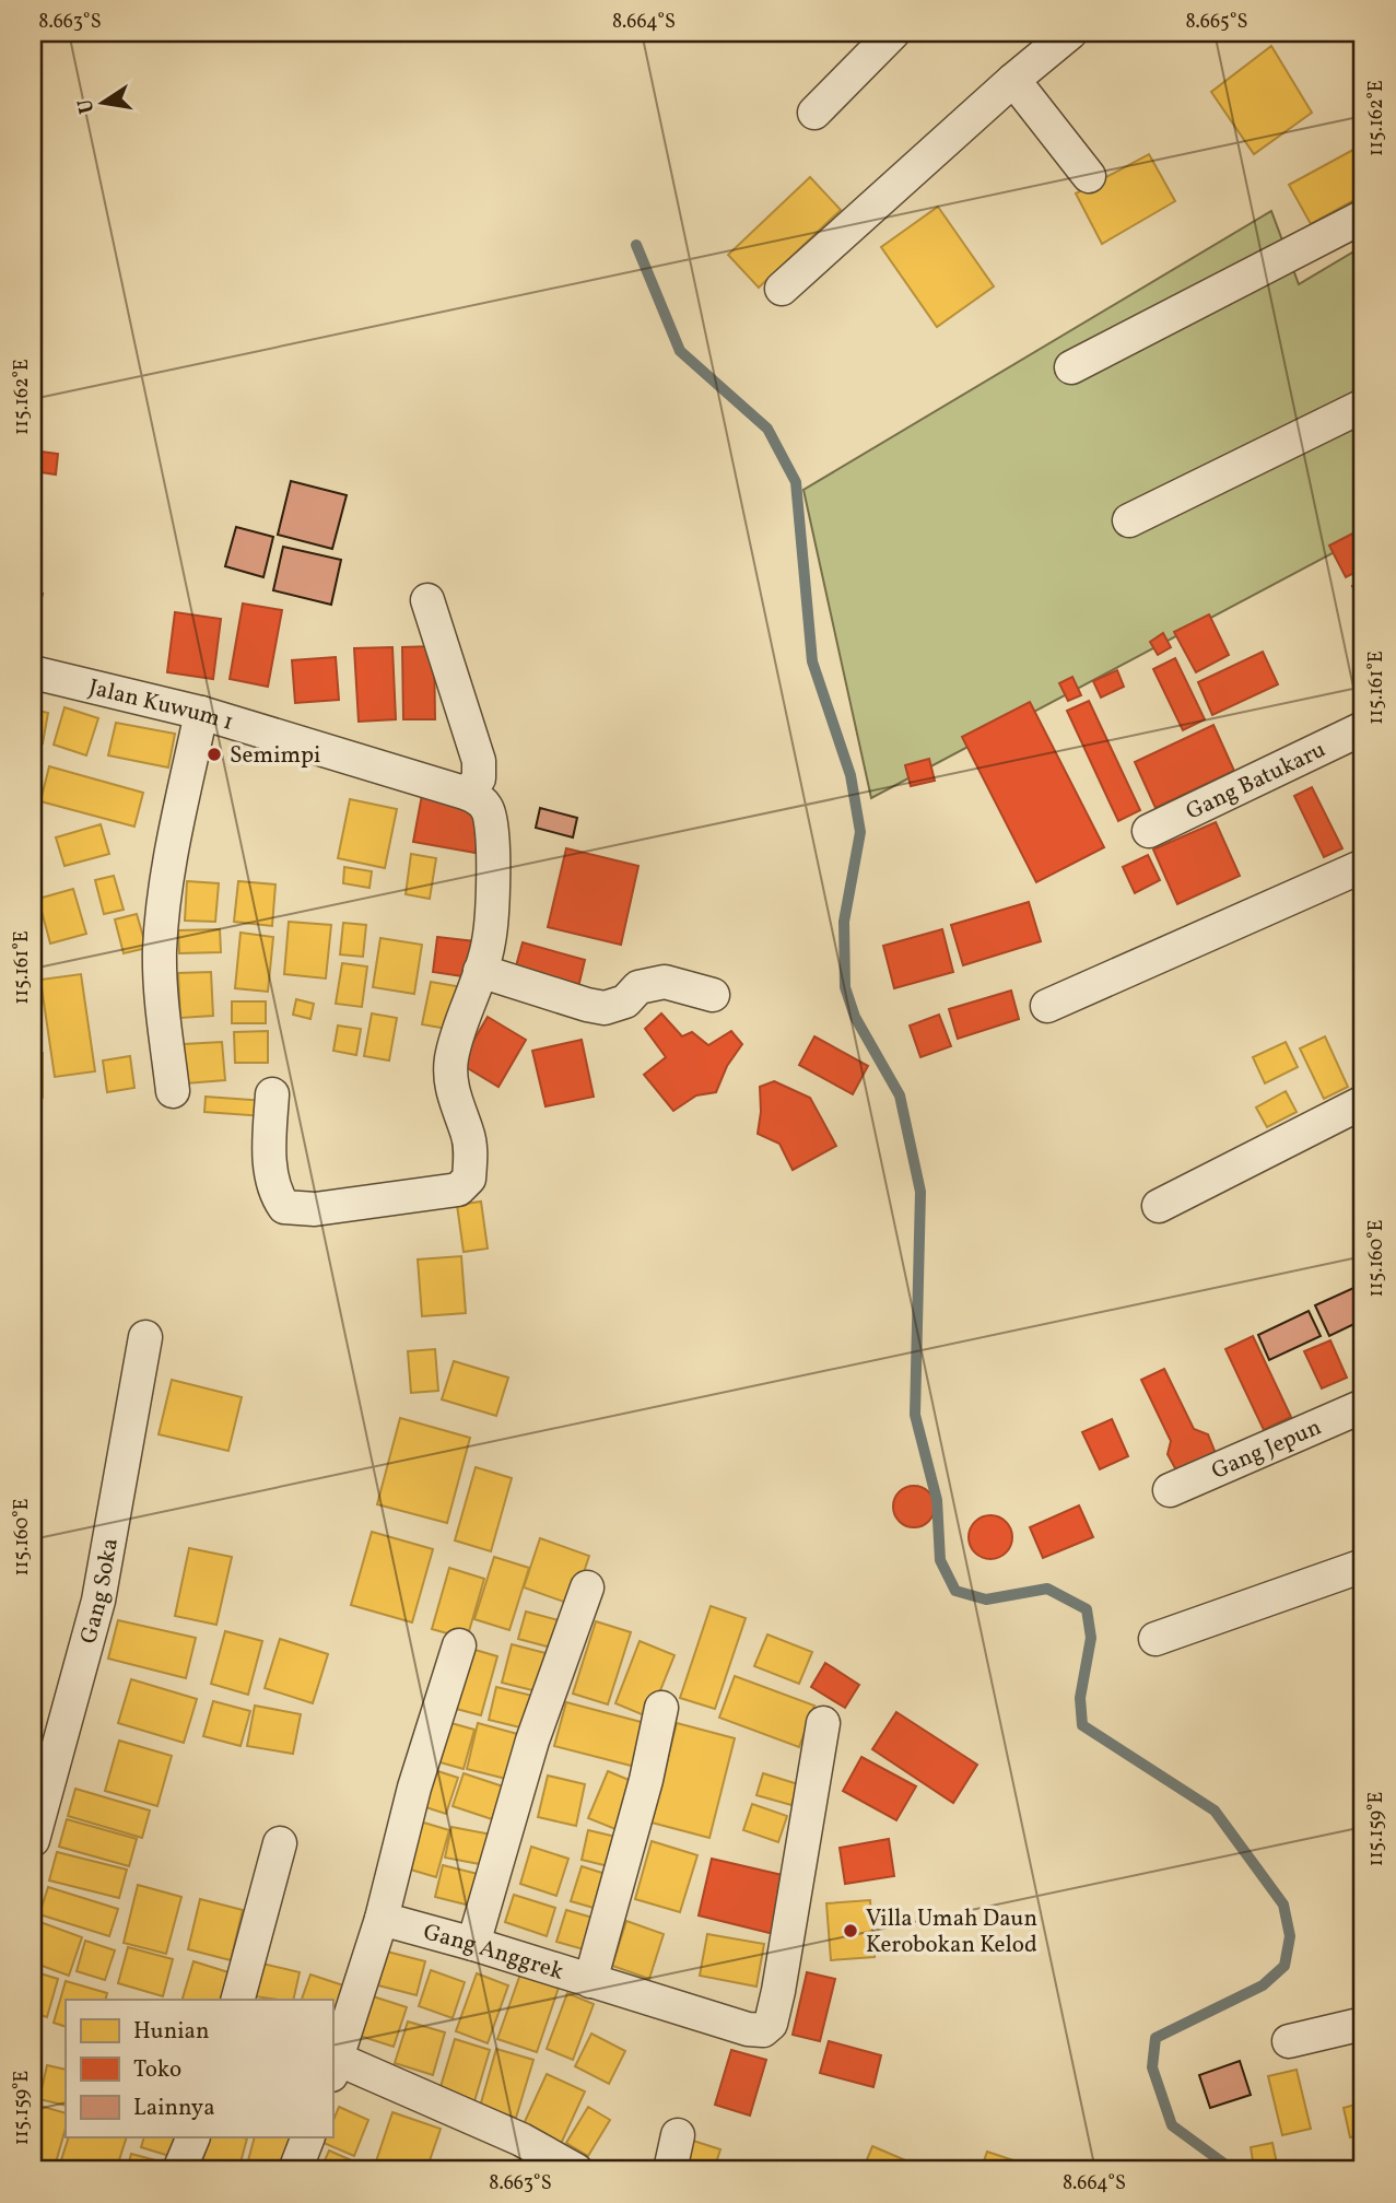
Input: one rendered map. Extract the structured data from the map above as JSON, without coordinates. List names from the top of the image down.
{
  "streets": {
    "street": [
      "Jalan Kuwum 1",
      "Gang Batukaru",
      "Gang Jepun",
      "Gang Soka",
      "Gang Anggrek"
    ]
  },
  "places": ["Semimpi", "Villa Umah Daun Kerobokan Kelod"],
  "legend": ["Hunian", "Toko", "Lainnya"],
  "north": "left",
  "coordinates": [
    "8.663°S",
    "8.664°S",
    "8.665°S",
    "115.162°E",
    "115.161°E",
    "115.160°E",
    "115.159°E"
  ]
}
